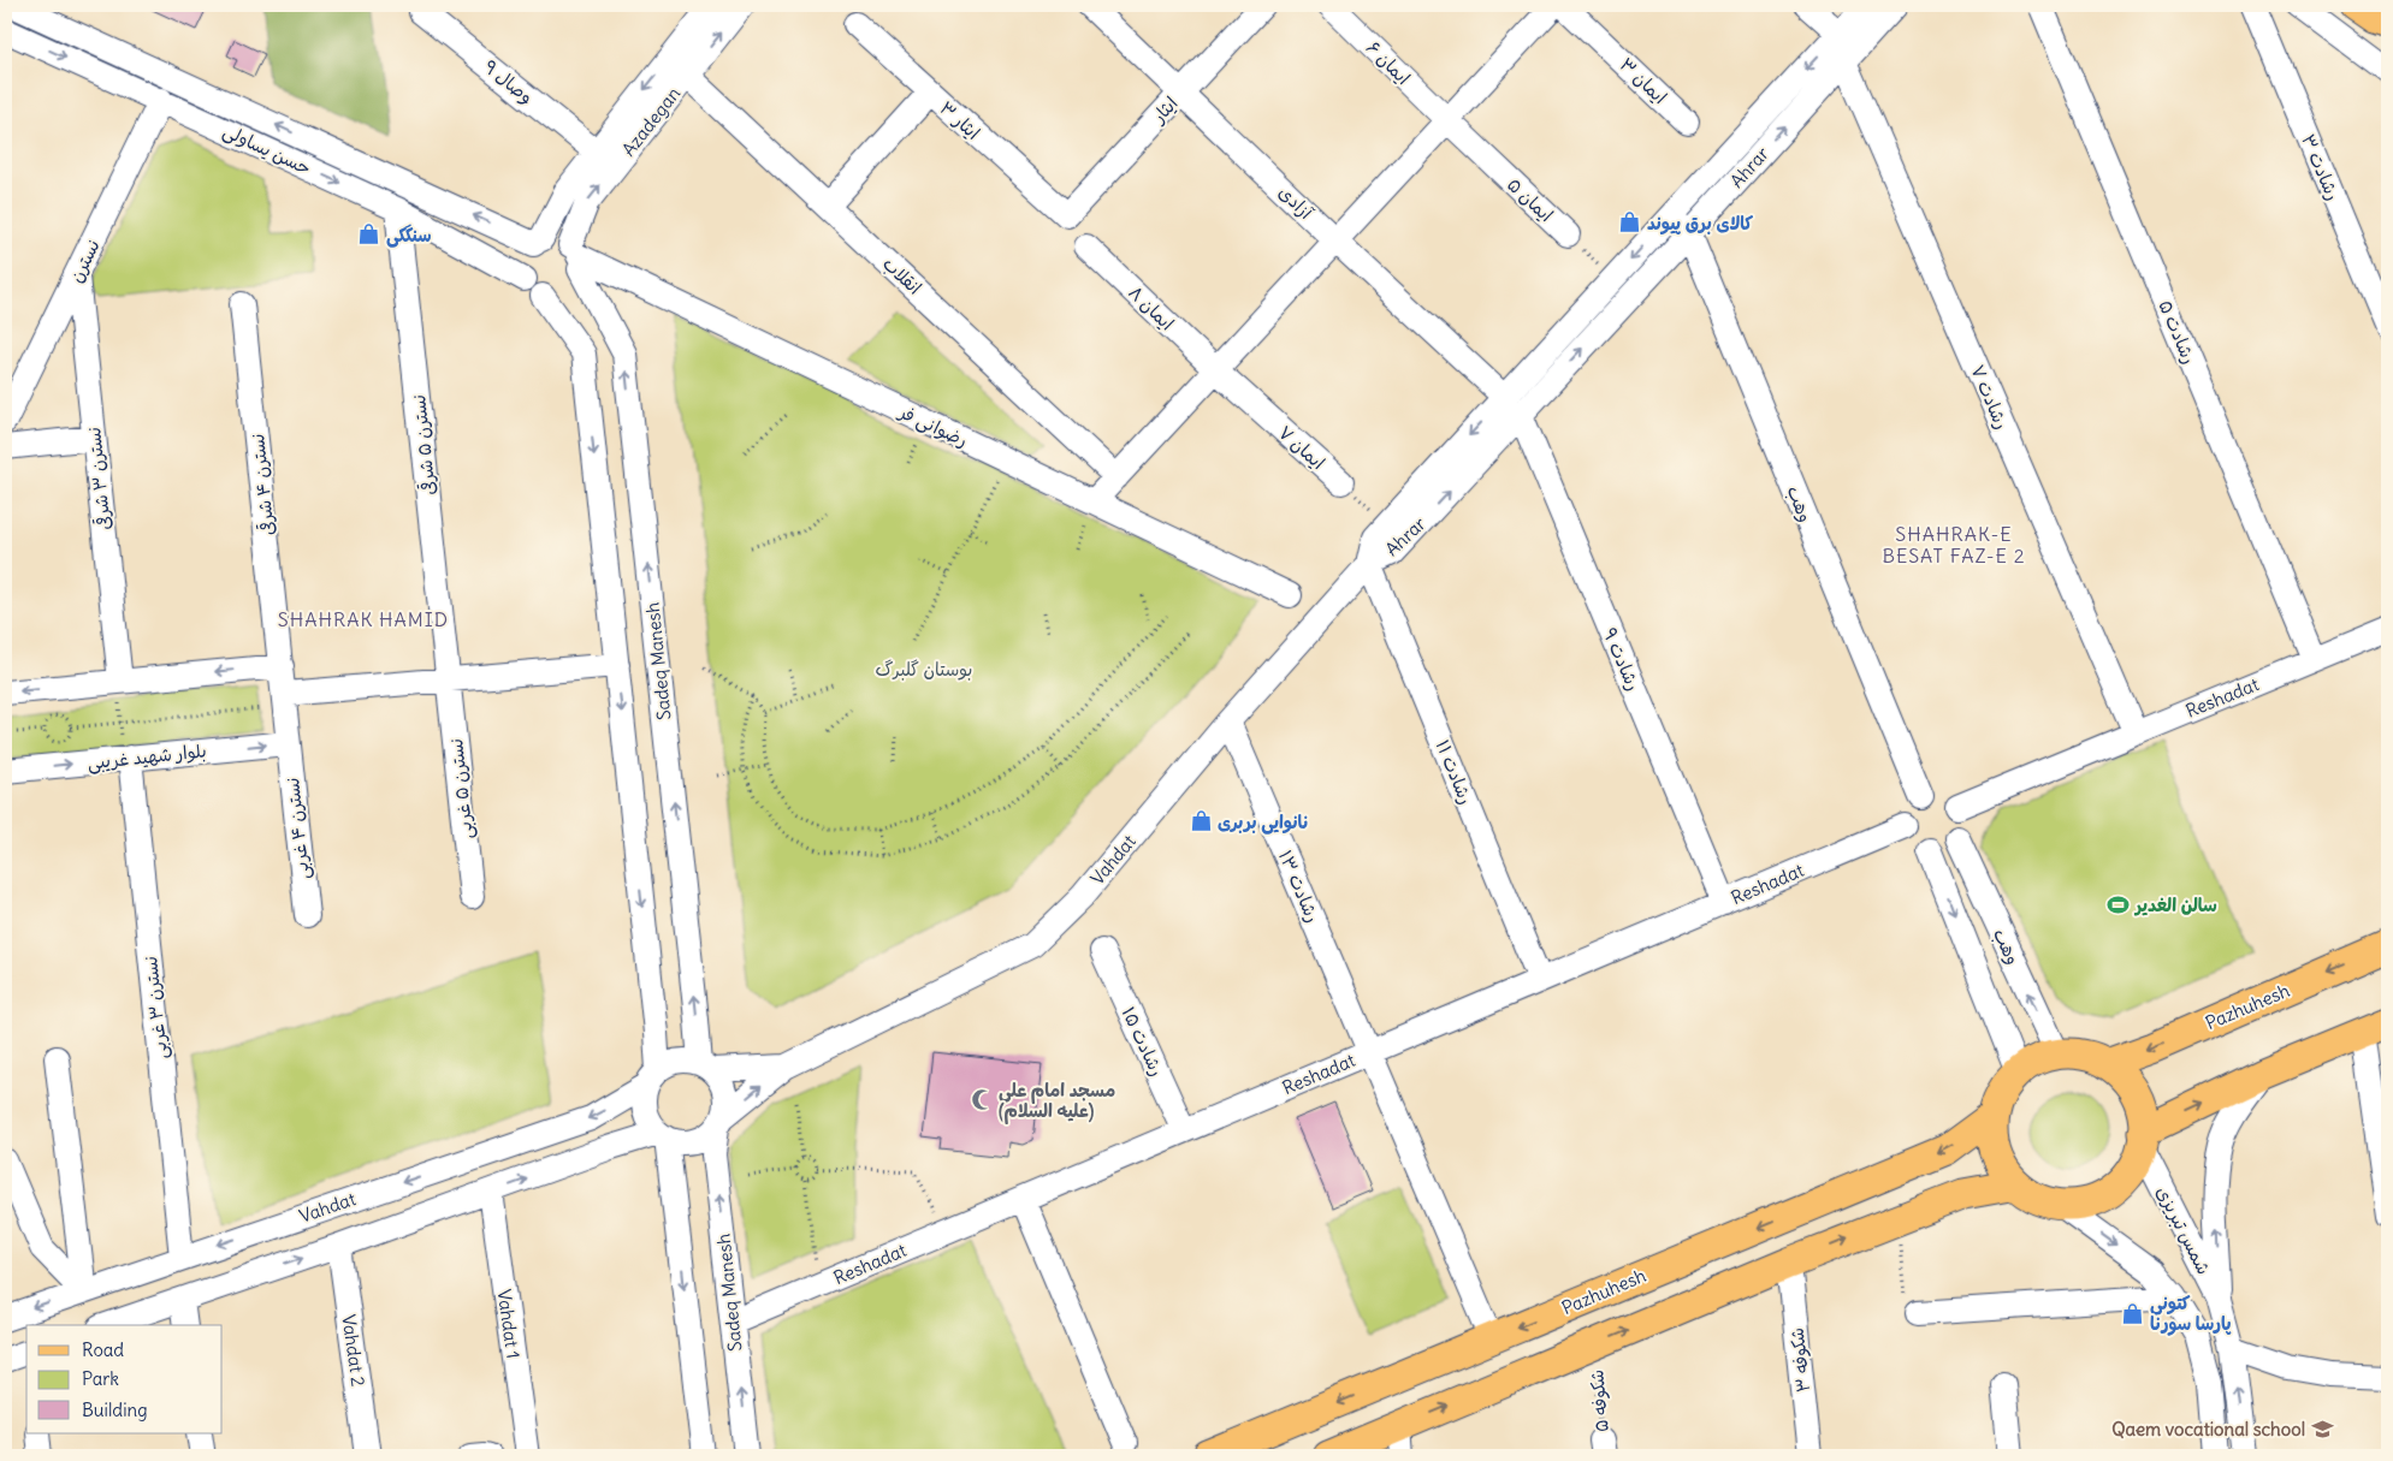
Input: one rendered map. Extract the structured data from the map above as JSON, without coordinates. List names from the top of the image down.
{
  "streets": {
    "main road": ["Pazhuhesh"],
    "street": [
      "ایمان ۶",
      "ایمان ۳",
      "وصال ۹",
      "ایثار",
      "ایثار ۳",
      "Azadegan",
      "حسن یساولی",
      "Ahrar",
      "رشادت ۳",
      "ایمان ۵",
      "آزادی",
      "نسترن",
      "انقلاب",
      "ایمان ۸",
      "رشادت ۵",
      "رشادت ۷",
      "رضوانی فر",
      "نسترن ۵ شرقی",
      "ایمان ۷",
      "نسترن ۳ شرقی",
      "نسترن ۴ شرقی",
      "وهب",
      "رشادت ۹",
      "Sadeq Manesh",
      "Reshadat",
      "بلوار شهید غریبی",
      "رشادت ۱۱",
      "نسترن ۵ غربی",
      "نسترن ۴ غربی",
      "Vahdat",
      "رشادت ۱۳",
      "نسترن ۳ غربی",
      "رشادت ۱۵",
      "شمس تبریزی",
      "Vahdat 1",
      "Vahdat 2",
      "شکوفه ۳"
    ],
    "path": ["شکوفه ۵"]
  },
  "crossings": [
    ["ایمان ۶", "ایمان ۵"],
    ["وصال ۹", "Azadegan"],
    ["ایثار", "ایثار ۳"],
    ["ایثار", "آزادی"],
    ["Azadegan", "حسن یساولی"],
    ["Azadegan", "انقلاب"],
    ["Azadegan", "رضوانی فر"],
    ["Azadegan", "Sadeq Manesh"],
    ["حسن یساولی", "نسترن"],
    ["حسن یساولی", "رضوانی فر"],
    ["حسن یساولی", "نسترن ۵ شرقی"],
    ["حسن یساولی", "Sadeq Manesh"],
    ["Ahrar", "ایمان ۵"],
    ["Ahrar", "آزادی"],
    ["Ahrar", "رشادت ۷"],
    ["Ahrar", "ایمان ۷"],
    ["Ahrar", "وهب"],
    ["Ahrar", "رشادت ۹"],
    ["Ahrar", "رشادت ۱۱"],
    ["Ahrar", "Vahdat"],
    ["نسترن", "نسترن ۳ شرقی"],
    ["ایمان ۸", "ایمان ۷"],
    ["رشادت ۵", "Reshadat"],
    ["رشادت ۷", "Reshadat"],
    ["رضوانی فر", "Sadeq Manesh"],
    ["نسترن ۵ شرقی", "نسترن ۵ غربی"],
    ["نسترن ۴ شرقی", "نسترن ۴ غربی"],
    ["وهب", "Reshadat"],
    ["وهب", "Pazhuhesh"],
    ["وهب", "شمس تبریزی"],
    ["رشادت ۹", "Reshadat"],
    ["Sadeq Manesh", "Reshadat"],
    ["Sadeq Manesh", "Vahdat"],
    ["Reshadat", "رشادت ۱۱"],
    ["Reshadat", "رشادت ۱۳"],
    ["Reshadat", "رشادت ۱۵"],
    ["بلوار شهید غریبی", "نسترن ۴ غربی"],
    ["بلوار شهید غریبی", "نسترن ۳ غربی"],
    ["رشادت ۱۱", "Vahdat"],
    ["Vahdat", "رشادت ۱۳"],
    ["Vahdat", "نسترن ۳ غربی"],
    ["رشادت ۱۳", "Pazhuhesh"],
    ["Pazhuhesh", "شمس تبریزی"]
  ],
  "districts": ["SHAHRAK-E BESAT FAZ-E 2", "SHAHRAK HAMID"],
  "parks": ["بوستان گلبرگ"],
  "places": {
    "shop": [
      "کالای برق پیوند",
      "سنگکی",
      "نانوایی بربری",
      "کتونی پارسا سورنا"
    ],
    "sports": ["سالن الغدیر"],
    "mosque": ["مسجد امام علی (علیه السلام)"],
    "school or university": ["Qaem vocational school"]
  },
  "legend": ["Road", "Park", "Building"]
}
